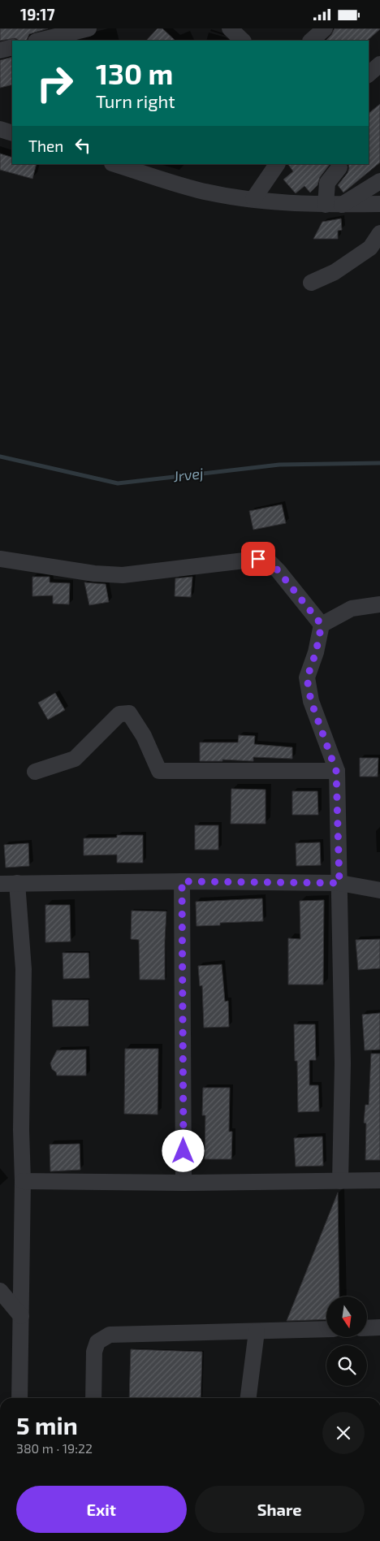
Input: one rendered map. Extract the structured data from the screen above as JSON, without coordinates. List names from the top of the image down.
{
  "water": ["Jrvej"],
  "north": "bottom",
  "page": {
    "status": "19:17",
    "turn": ["130 m", "Turn right"],
    "then": "Then",
    "heading": ["5 min", "380 m · 19:22"],
    "buttons": ["Exit", "Share"]
  }
}
